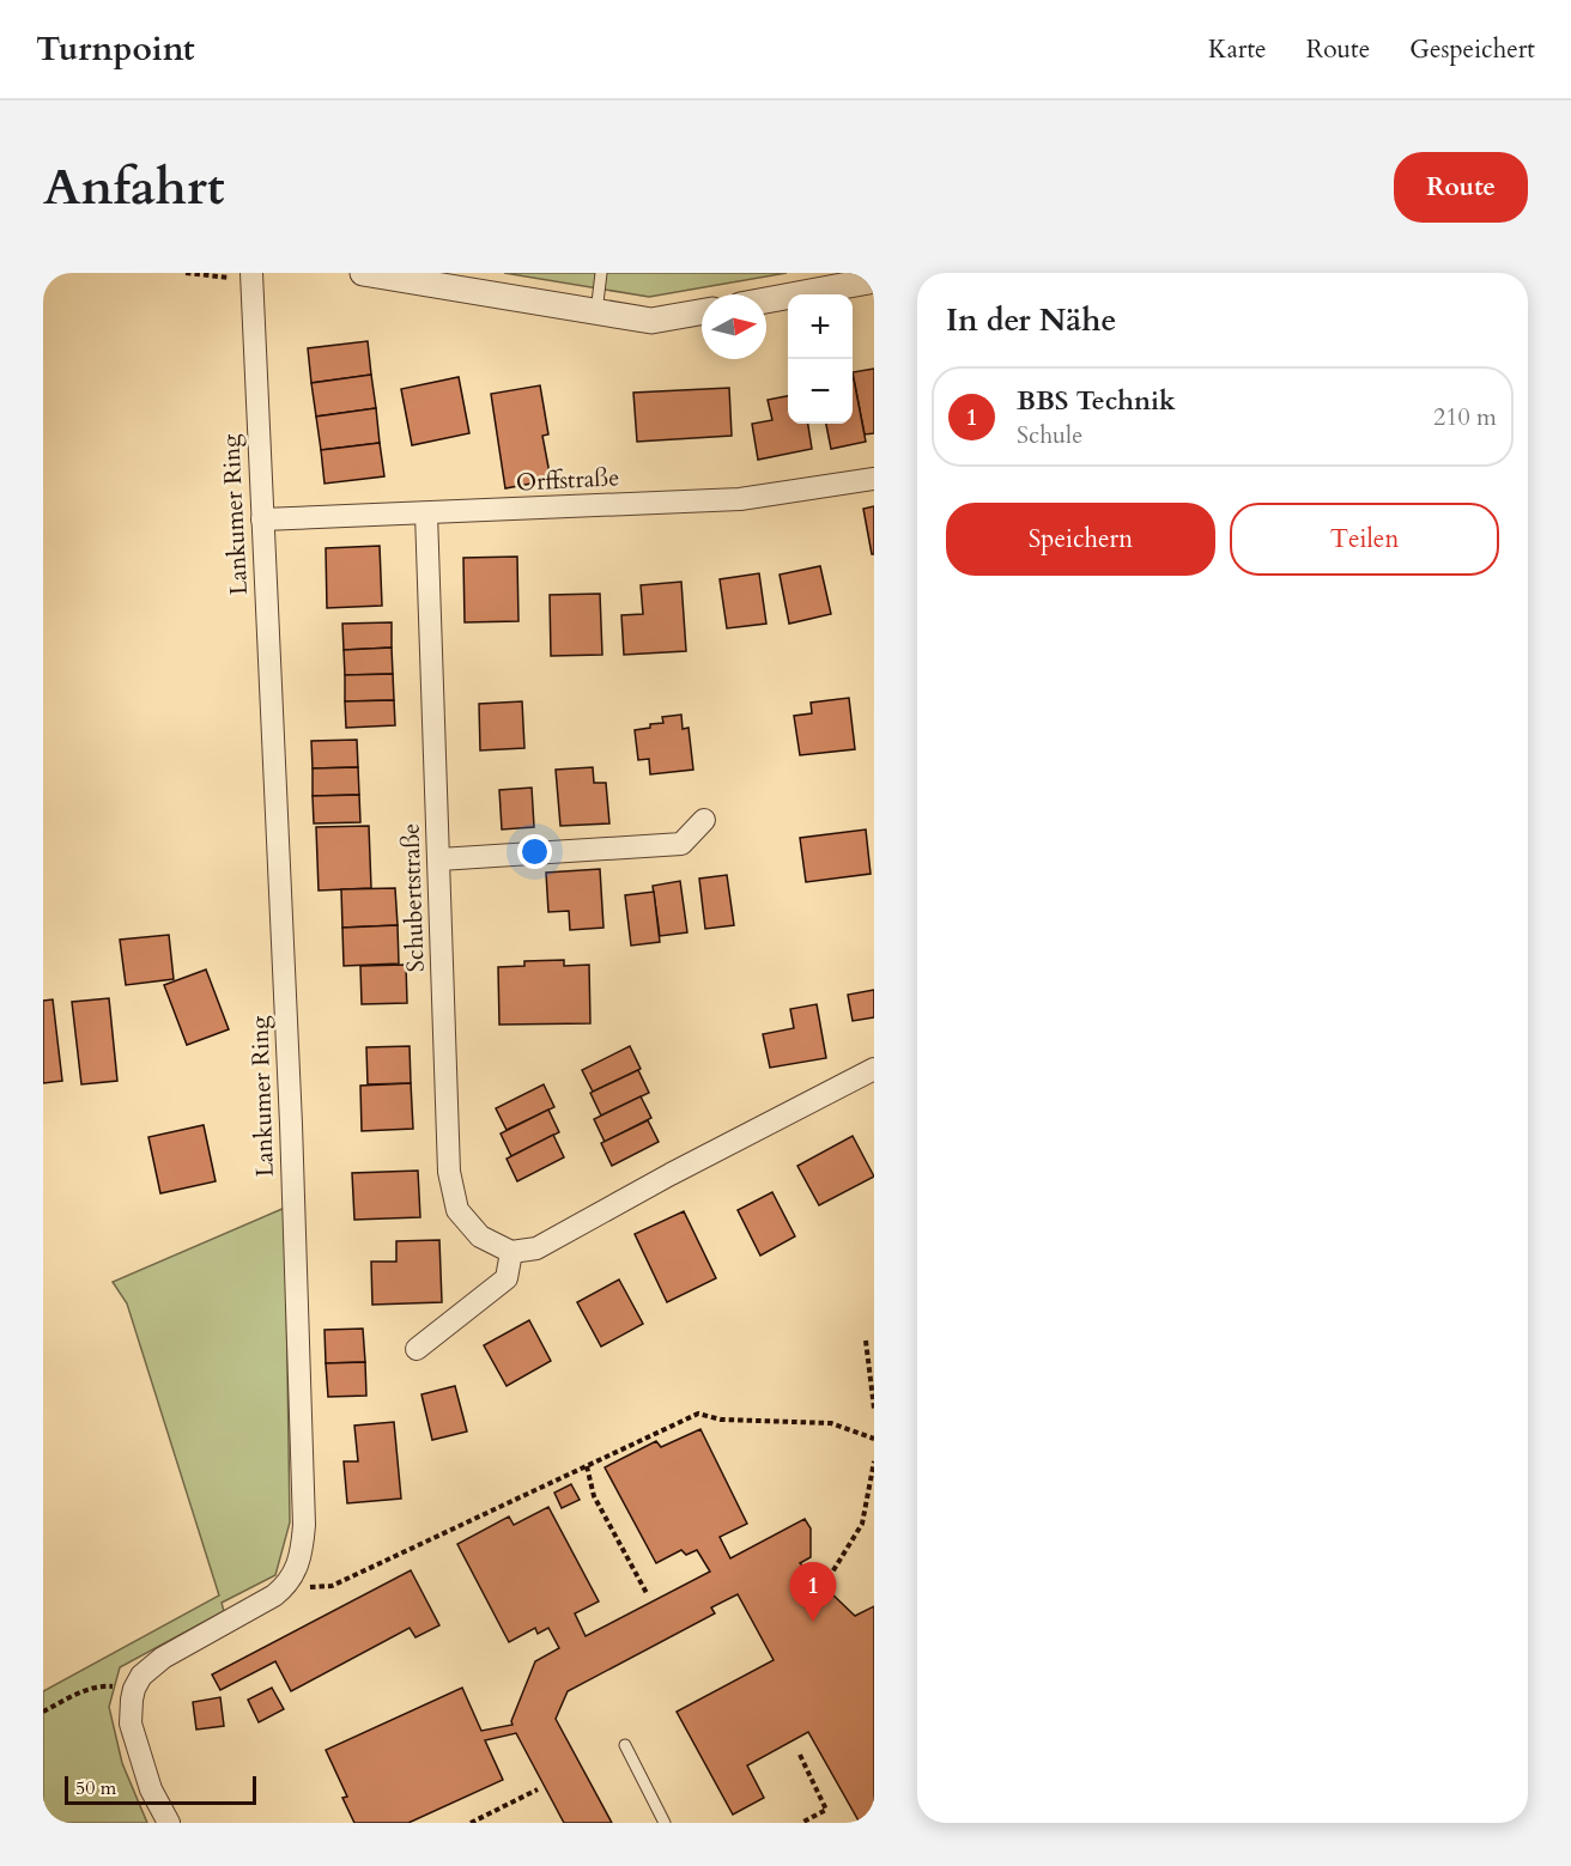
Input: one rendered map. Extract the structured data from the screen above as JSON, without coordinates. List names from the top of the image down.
{
  "streets": {
    "street": ["Orffstraße", "Lankumer Ring", "Schubertstraße"]
  },
  "crossings": [
    ["Orffstraße", "Lankumer Ring"],
    ["Orffstraße", "Schubertstraße"]
  ],
  "scale_bar": "50 m",
  "north": "right",
  "page": {
    "header": "Turnpoint",
    "nav": ["Karte", "Route", "Gespeichert"],
    "buttons": [
      "Route",
      ["Speichern", "Teilen"]
    ],
    "title": "Anfahrt",
    "heading": "In der Nähe",
    "map_buttons": ["+", "−"],
    "list": [
      {
        "mark": "1",
        "name": "BBS Technik",
        "note": "Schule",
        "value": "210 m"
      }
    ],
    "pins": "1",
    "scale": "50 m"
  }
}
